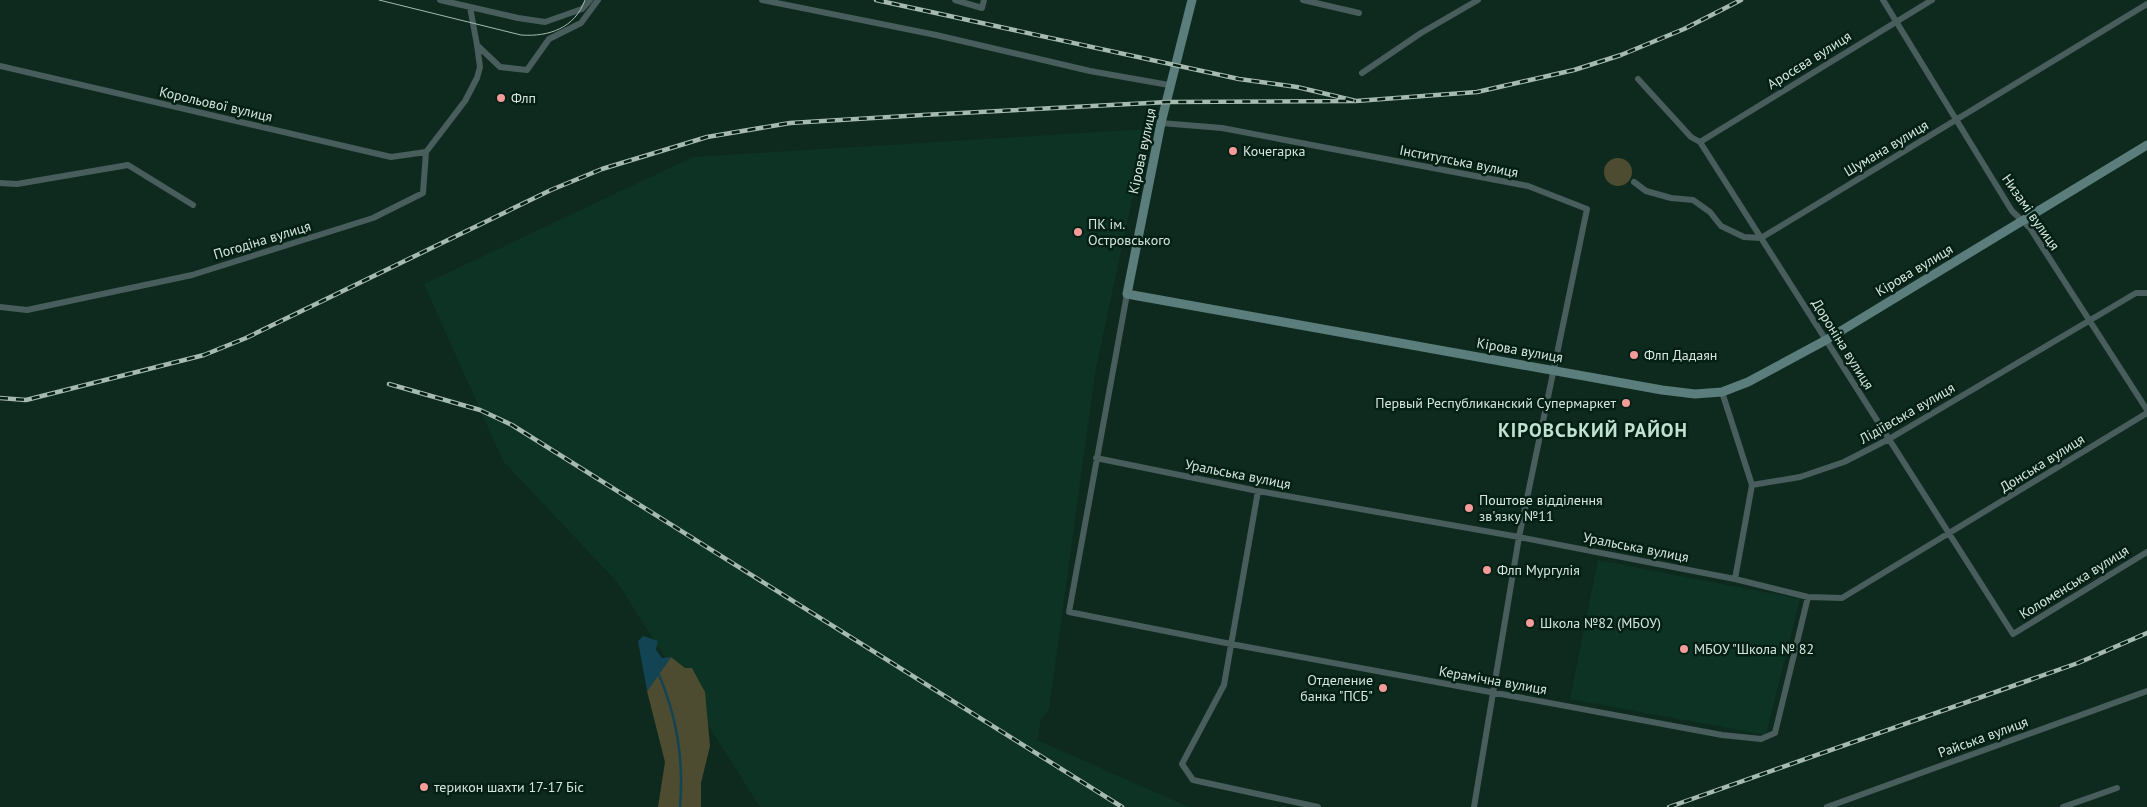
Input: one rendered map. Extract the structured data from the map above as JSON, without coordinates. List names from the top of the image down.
{
  "streets": {
    "main road": ["Кірова вулиця"],
    "street": [
      "Аросєва вулиця",
      "Корольової вулиця",
      "Шумана вулиця",
      "Інститутська вулиця",
      "Низамі вулиця",
      "Погодіна вулиця",
      "Дороніна вулиця",
      "Лідіївська вулиця",
      "Донська вулиця",
      "Уральська вулиця",
      "Коломенська вулиця",
      "Керамічна вулиця",
      "Райська вулиця"
    ]
  },
  "crossings": [
    ["Аросєва вулиця", "Низамі вулиця"],
    ["Аросєва вулиця", "Дороніна вулиця"],
    ["Корольової вулиця", "Погодіна вулиця"],
    ["Шумана вулиця", "Низамі вулиця"],
    ["Шумана вулиця", "Дороніна вулиця"],
    ["Кірова вулиця", "Інститутська вулиця"],
    ["Кірова вулиця", "Низамі вулиця"],
    ["Кірова вулиця", "Дороніна вулиця"],
    ["Низамі вулиця", "Лідіївська вулиця"],
    ["Низамі вулиця", "Донська вулиця"],
    ["Дороніна вулиця", "Лідіївська вулиця"],
    ["Дороніна вулиця", "Донська вулиця"],
    ["Дороніна вулиця", "Уральська вулиця"],
    ["Дороніна вулиця", "Коломенська вулиця"],
    ["Донська вулиця", "Уральська вулиця"],
    ["Уральська вулиця", "Керамічна вулиця"]
  ],
  "districts": ["КІРОВСЬКИЙ РАЙОН"],
  "places": [
    "Флп",
    "Кочегарка",
    "ПК ім. Островського",
    "Флп Дадаян",
    "Первый Республиканский Супермаркет",
    "Поштове відділення зв'язку №11",
    "Флп Мургулія",
    "Школа №82 (МБОУ)",
    "МБОУ \"Школа № 82",
    "Отделение банка \"ПСБ\"",
    "терикон шахти 17-17 Біс"
  ]
}
